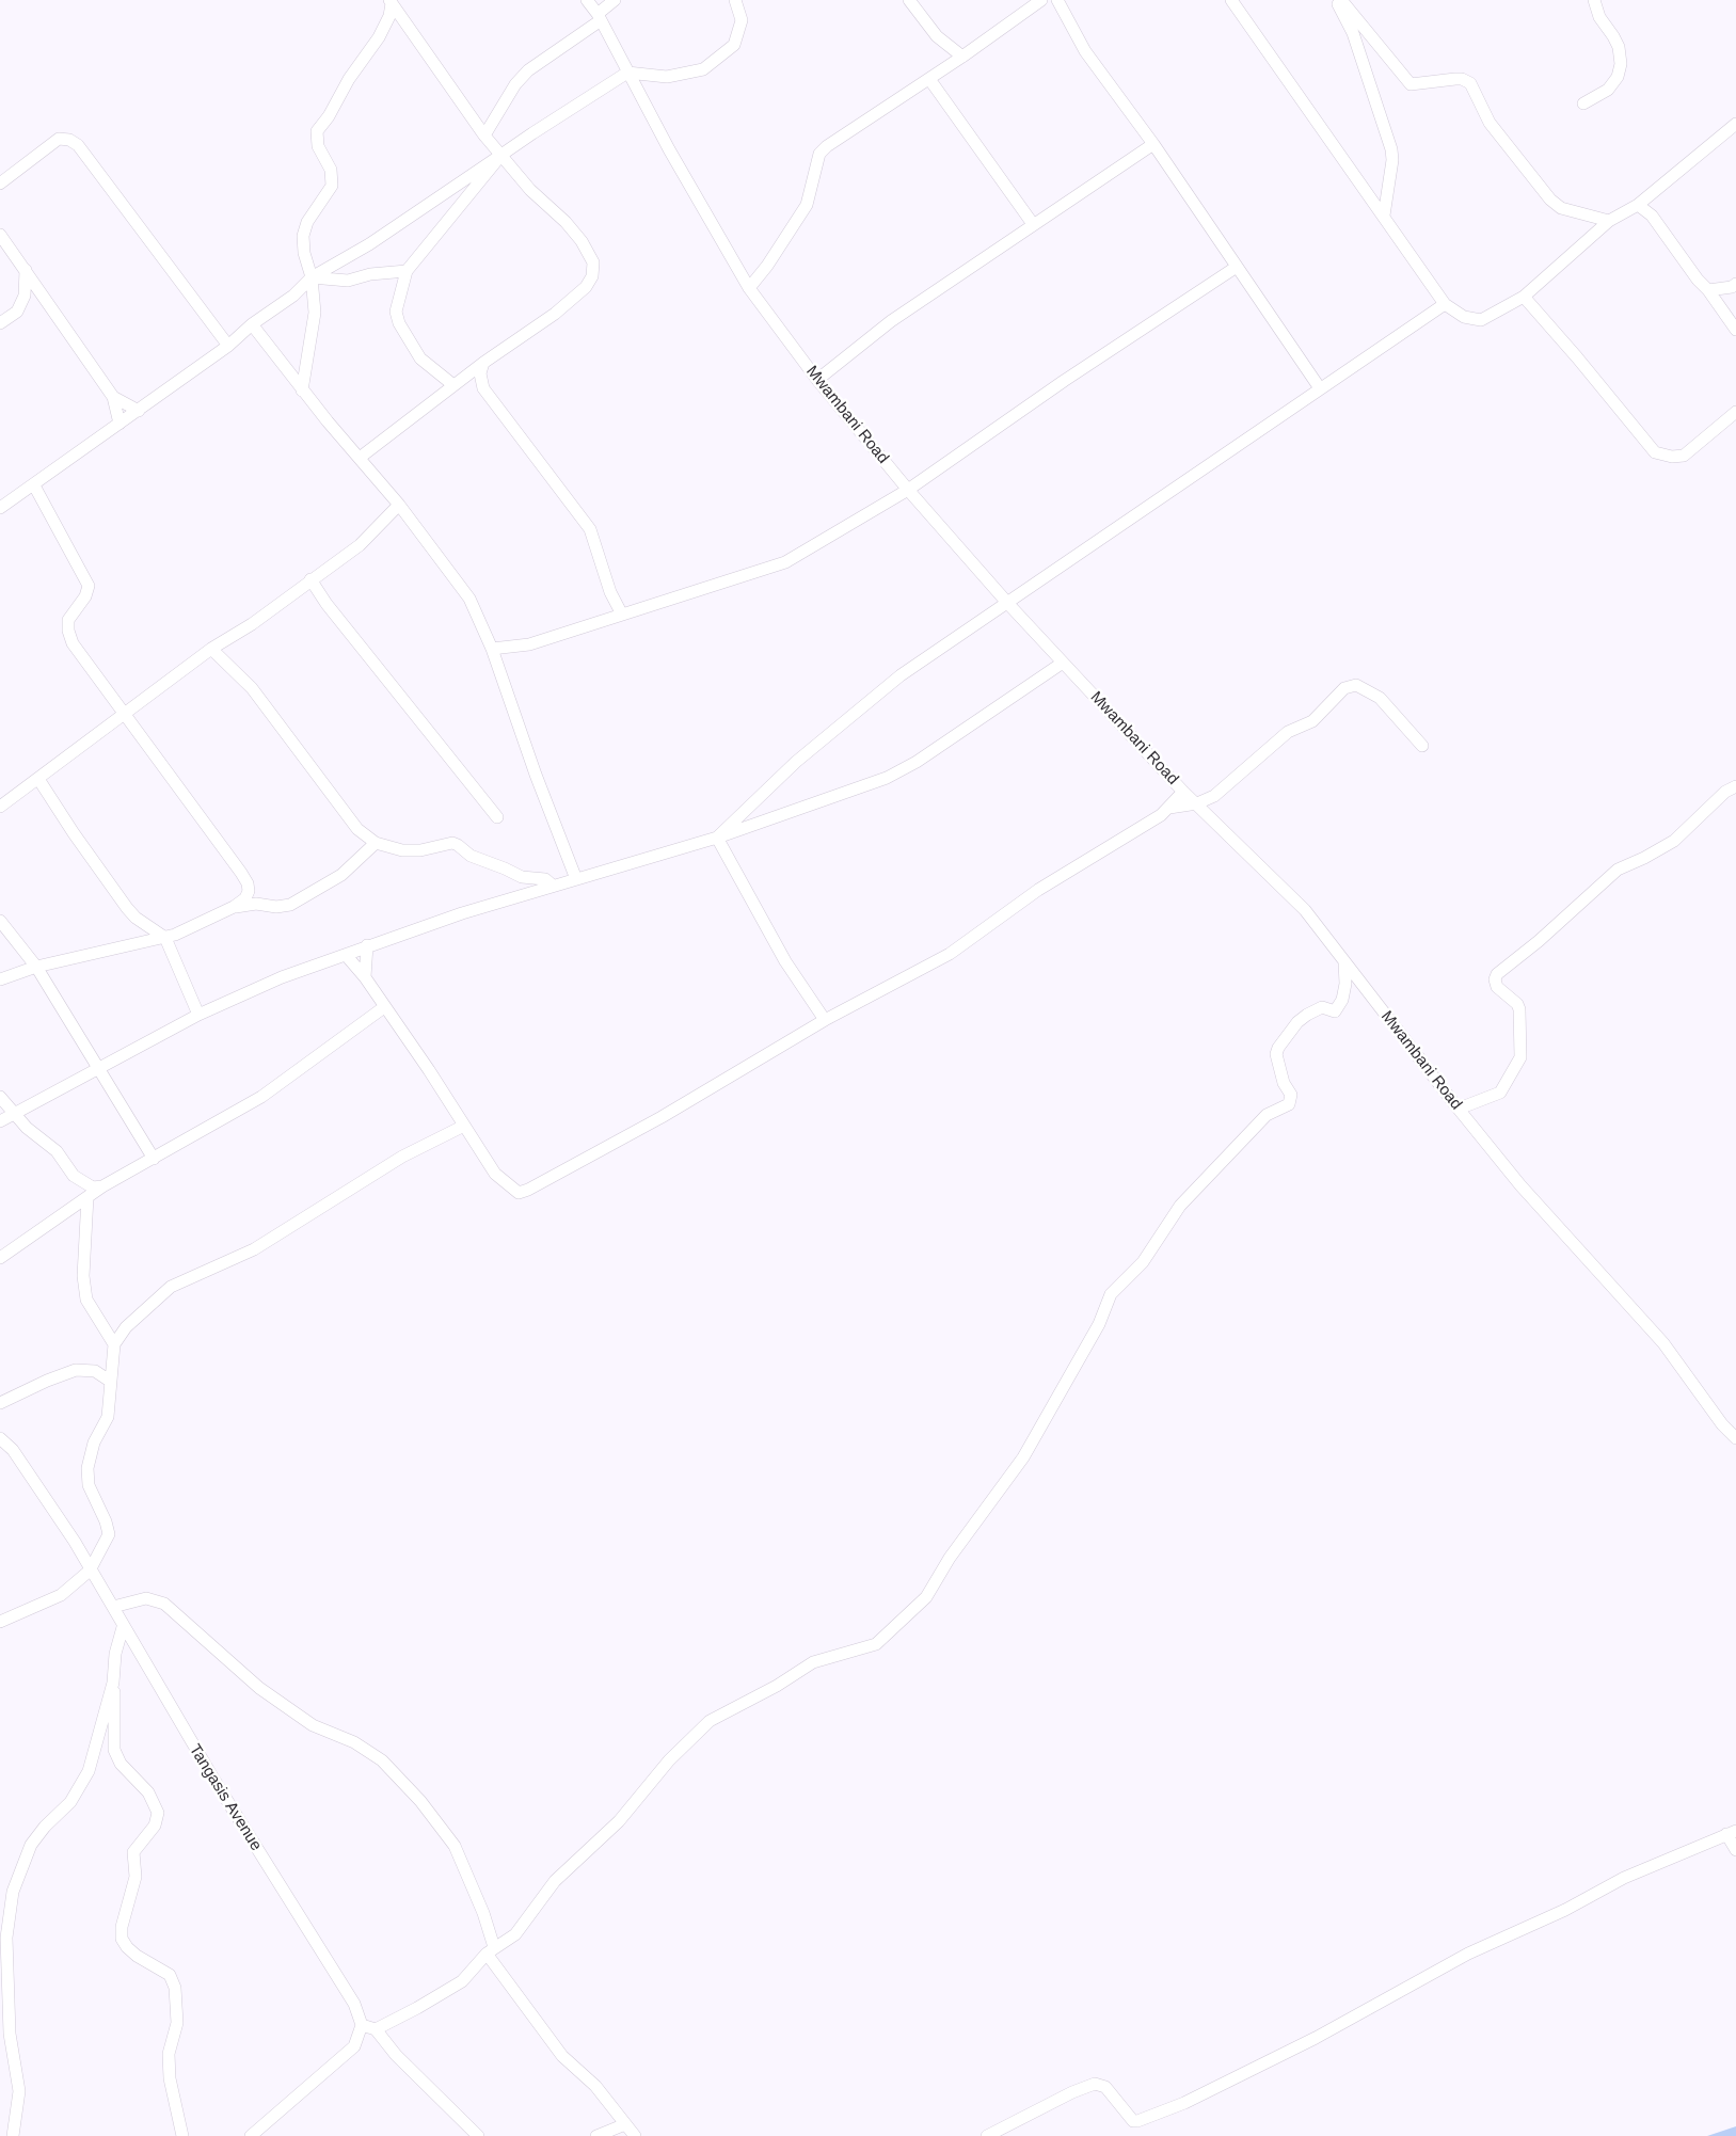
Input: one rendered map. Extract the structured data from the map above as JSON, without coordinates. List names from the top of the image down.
{
  "streets": {
    "street": ["Mwambani Road", "Tangasis Avenue"]
  }
}
